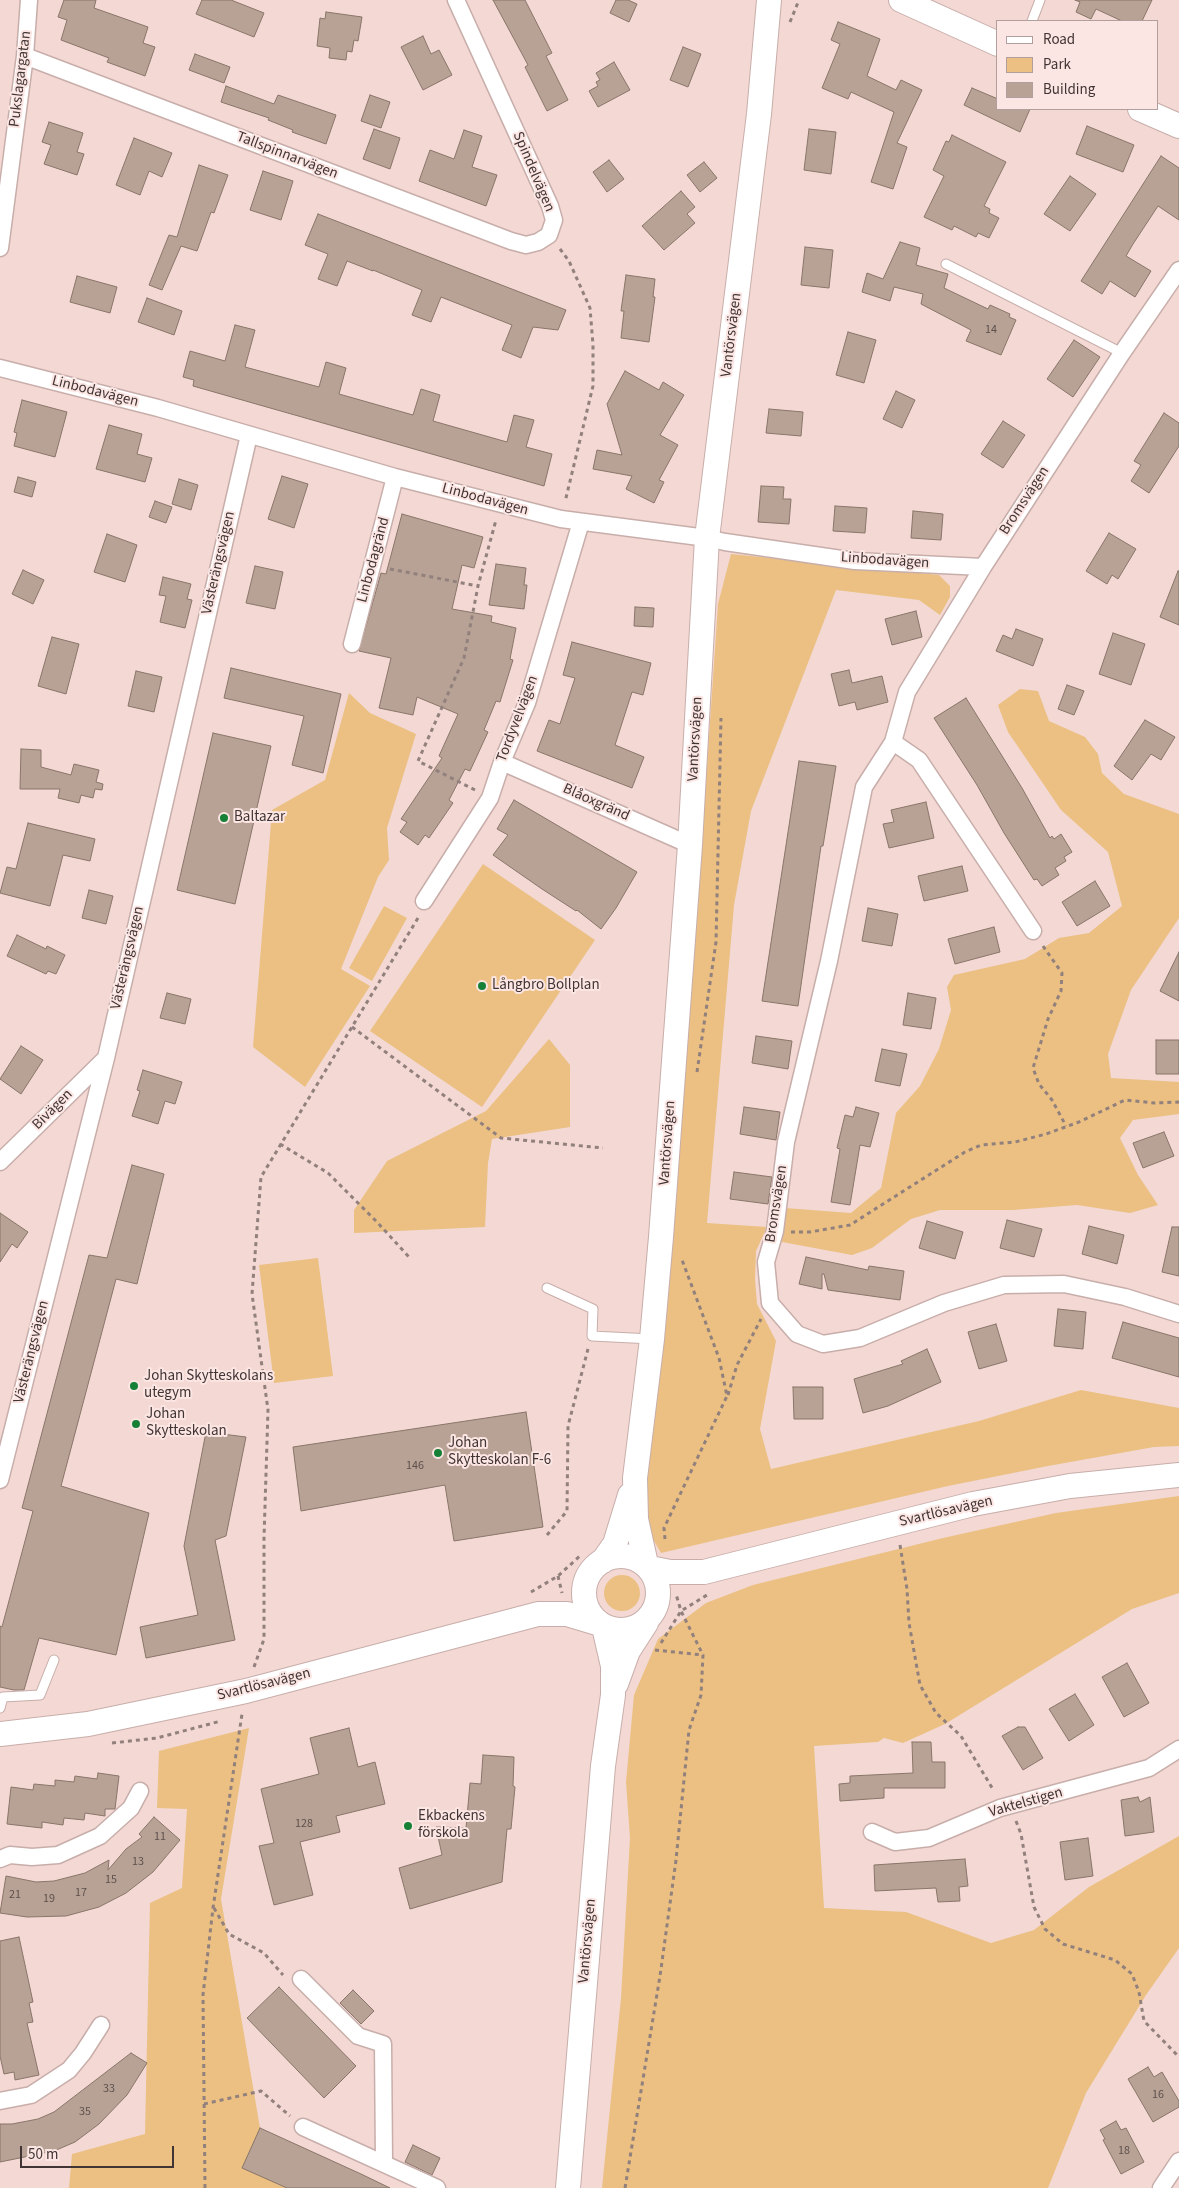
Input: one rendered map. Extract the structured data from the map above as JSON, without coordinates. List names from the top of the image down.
{
  "streets": {
    "street": [
      "Pukslagargatan",
      "Tallspinnarvägen",
      "Spindelvägen",
      "Vantörsvägen",
      "Linbodavägen",
      "Bromsvägen",
      "Linbodagränd",
      "Västerängsvägen",
      "Tordyvelvägen",
      "Blåoxgränd",
      "Bivägen",
      "Svartlösavägen",
      "Vaktelstigen"
    ]
  },
  "crossings": [
    ["Pukslagargatan", "Tallspinnarvägen"],
    ["Tallspinnarvägen", "Spindelvägen"],
    ["Spindelvägen", "Linbodavägen"],
    ["Vantörsvägen", "Linbodavägen"],
    ["Vantörsvägen", "Blåoxgränd"],
    ["Vantörsvägen", "Svartlösavägen"],
    ["Linbodavägen", "Bromsvägen"],
    ["Linbodavägen", "Linbodagränd"],
    ["Linbodavägen", "Västerängsvägen"],
    ["Linbodavägen", "Tordyvelvägen"],
    ["Västerängsvägen", "Bivägen"],
    ["Tordyvelvägen", "Blåoxgränd"]
  ],
  "places": [
    "Baltazar",
    "Långbro Bollplan",
    "Johan Skytteskolans utegym",
    "Johan Skytteskolan",
    "Johan Skytteskolan F-6",
    "Ekbackens förskola"
  ],
  "house_numbers": [
    "14",
    "146",
    "128",
    "11",
    "13",
    "15",
    "17",
    "21",
    "19",
    "33",
    "16",
    "35",
    "18"
  ],
  "legend": ["Road", "Park", "Building"],
  "scale_bar": "50 m"
}
